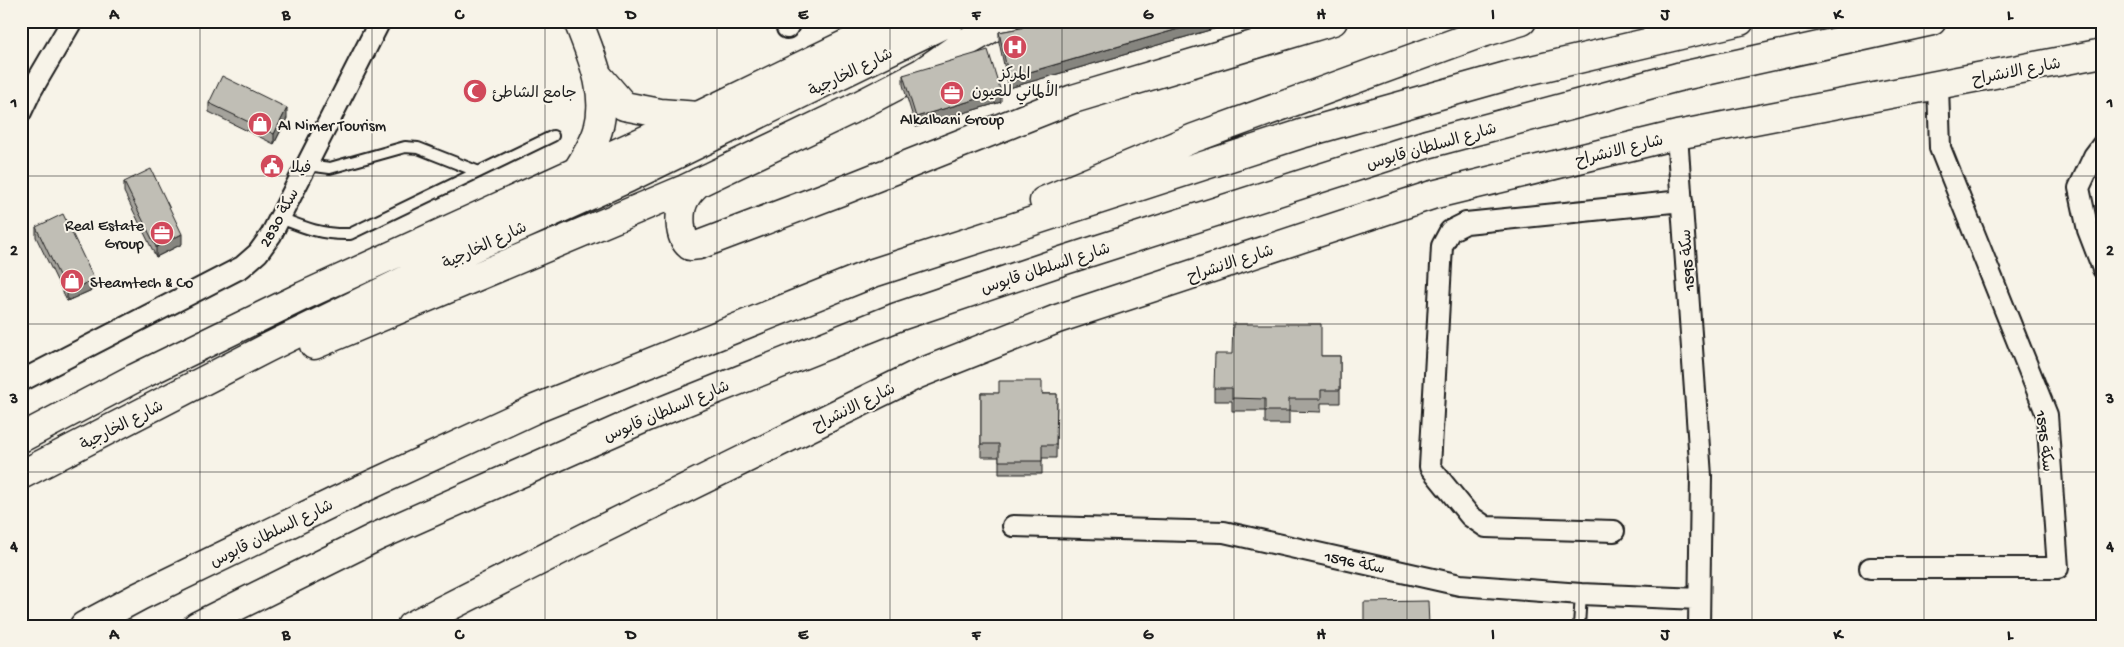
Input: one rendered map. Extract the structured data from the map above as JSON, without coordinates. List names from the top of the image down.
{
  "streets": {
    "main road": ["شارع الانشراح", "شارع الخارجية", "شارع السلطان قابوس"],
    "street": ["سكة 2830", "سكة 1595", "سكة 1596"]
  },
  "crossings": [
    ["شارع الانشراح", "سكة 1595"],
    ["سكة 1595", "سكة 1596"]
  ],
  "places": {
    "hospital": ["المركز الألماني للعيون"],
    "mosque": ["جامع الشاطئ"],
    "office": ["Alkalbani Group", "Real Estate Group"],
    "shop": ["Al Nimer Tourism", "Steamtech & Co"],
    "public building": ["فيلا"]
  },
  "grid": {
    "columns": [
      "A",
      "B",
      "C",
      "D",
      "E",
      "F",
      "G",
      "H",
      "I",
      "J",
      "K",
      "L"
    ],
    "rows": [
      "1",
      "2",
      "3",
      "4"
    ]
  }
}
